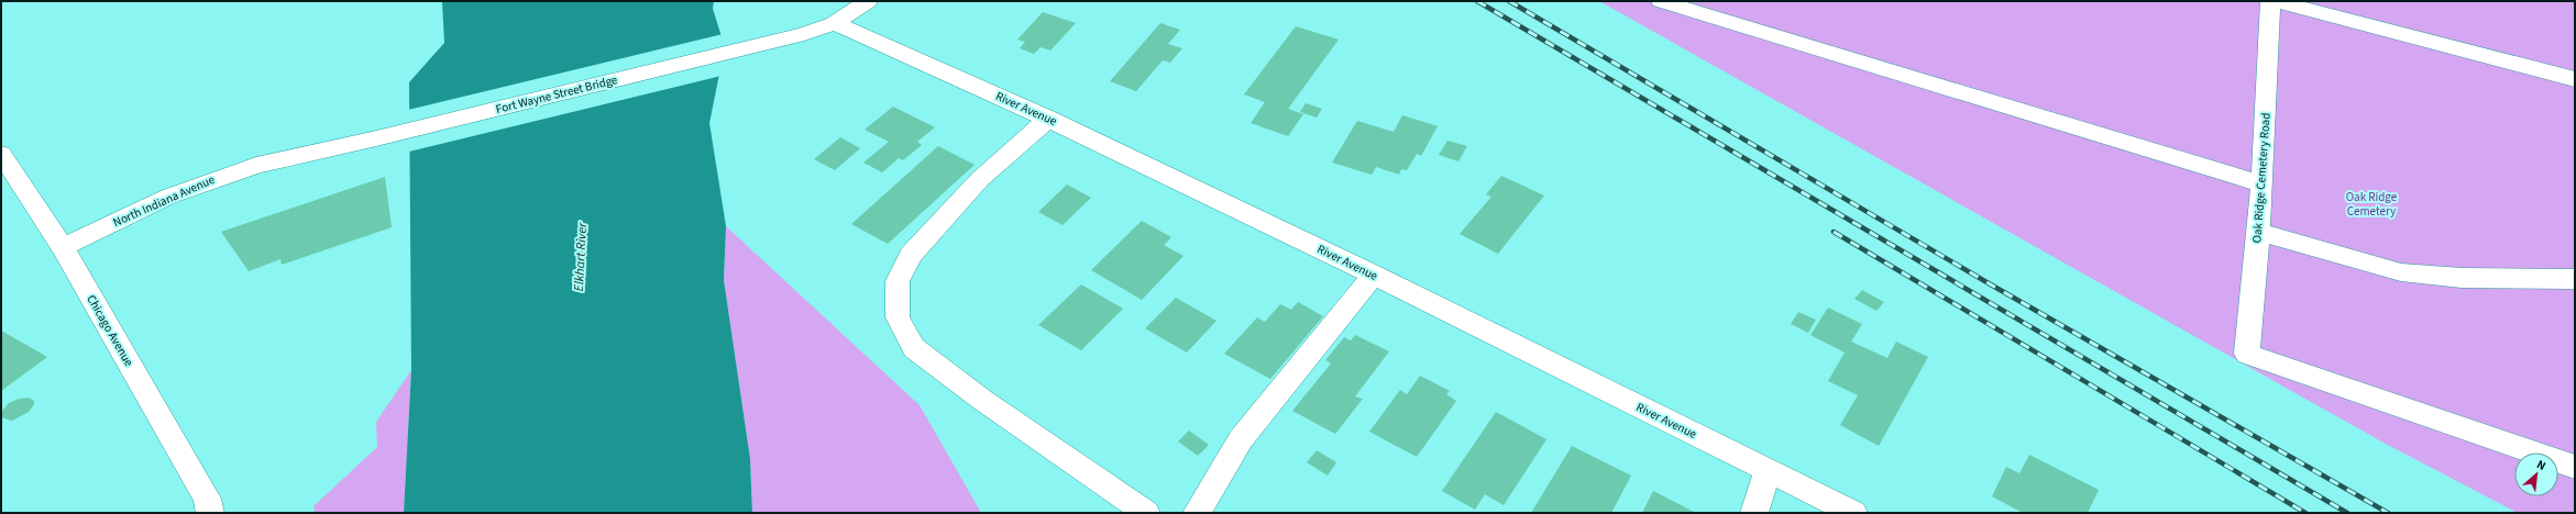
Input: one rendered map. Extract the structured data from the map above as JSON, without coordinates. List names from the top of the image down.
{
  "streets": {
    "street": [
      "Fort Wayne Street Bridge",
      "River Avenue",
      "Oak Ridge Cemetery Road",
      "North Indiana Avenue",
      "Chicago Avenue"
    ]
  },
  "crossings": [
    ["Fort Wayne Street Bridge", "River Avenue"],
    ["Fort Wayne Street Bridge", "North Indiana Avenue"],
    ["North Indiana Avenue", "Chicago Avenue"]
  ],
  "water": ["Elkhart River"],
  "parks": ["Oak Ridge Cemetery"],
  "north": "top right"
}
